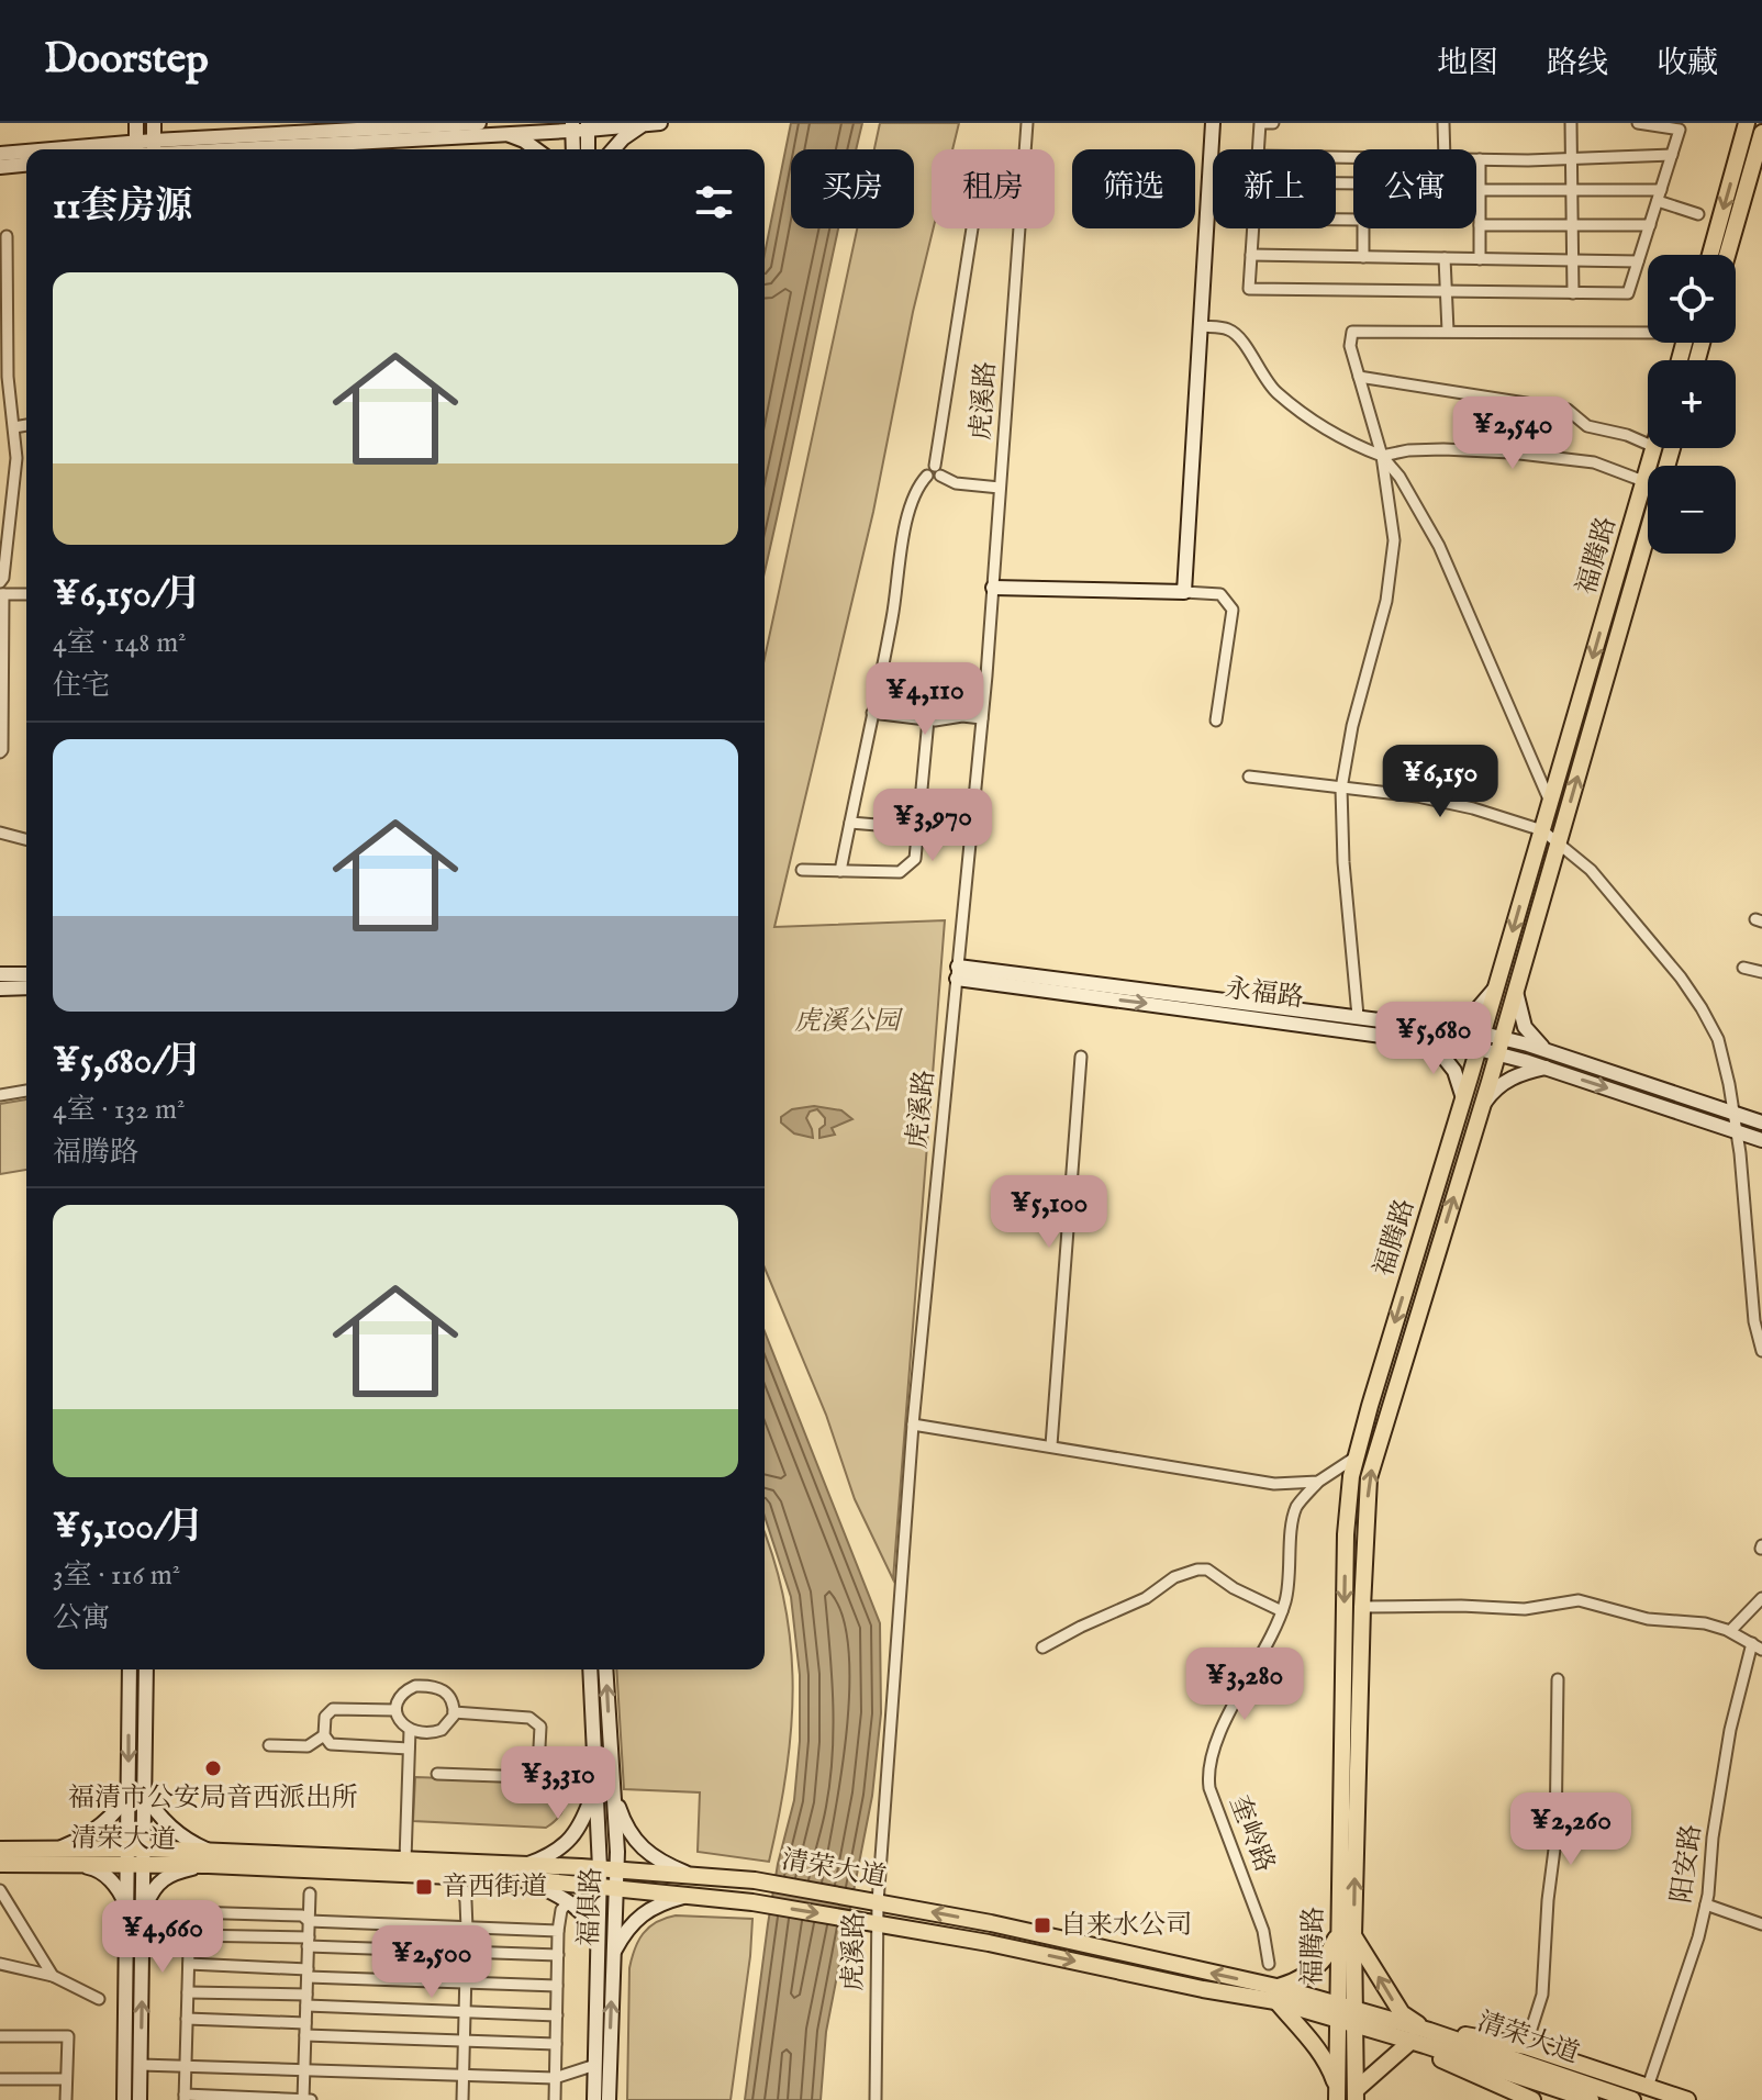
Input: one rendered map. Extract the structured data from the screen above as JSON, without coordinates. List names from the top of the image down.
{
  "streets": {
    "main road": ["福腾路", "清荣大道"],
    "street": [
      "虎溪路",
      "永福路",
      "奎岭路",
      "阳安路",
      "福俱路"
    ]
  },
  "crossings": [
    ["虎溪路", "永福路"],
    ["虎溪路", "清荣大道"],
    ["福腾路", "永福路"],
    ["福腾路", "清荣大道"],
    ["清荣大道", "福俱路"]
  ],
  "parks": ["虎溪公园"],
  "places": {
    "other": ["福清市公安局音西派出所"],
    "transit": ["音西街道", "自来水公司"]
  },
  "page": {
    "header": "Doorstep",
    "nav": ["地图", "路线", "收藏"],
    "chip": [
      "买房",
      "租房",
      "筛选",
      "新上",
      "公寓"
    ],
    "heading": "11套房源",
    "map_buttons": ["+", "−"],
    "list": [
      {
        "name": "¥6,150/月",
        "note": "4室 · 148 m² · 住宅"
      },
      {
        "name": "¥5,680/月",
        "note": "4室 · 132 m² · 福腾路"
      },
      {
        "name": "¥5,100/月",
        "note": "3室 · 116 m² · 公寓"
      }
    ],
    "price": [
      "¥2,540",
      "¥4,110",
      "¥6,150",
      "¥3,970",
      "¥5,680",
      "¥5,100",
      "¥3,280",
      "¥3,310",
      "¥2,260",
      "¥4,660",
      "¥2,500"
    ]
  }
}
